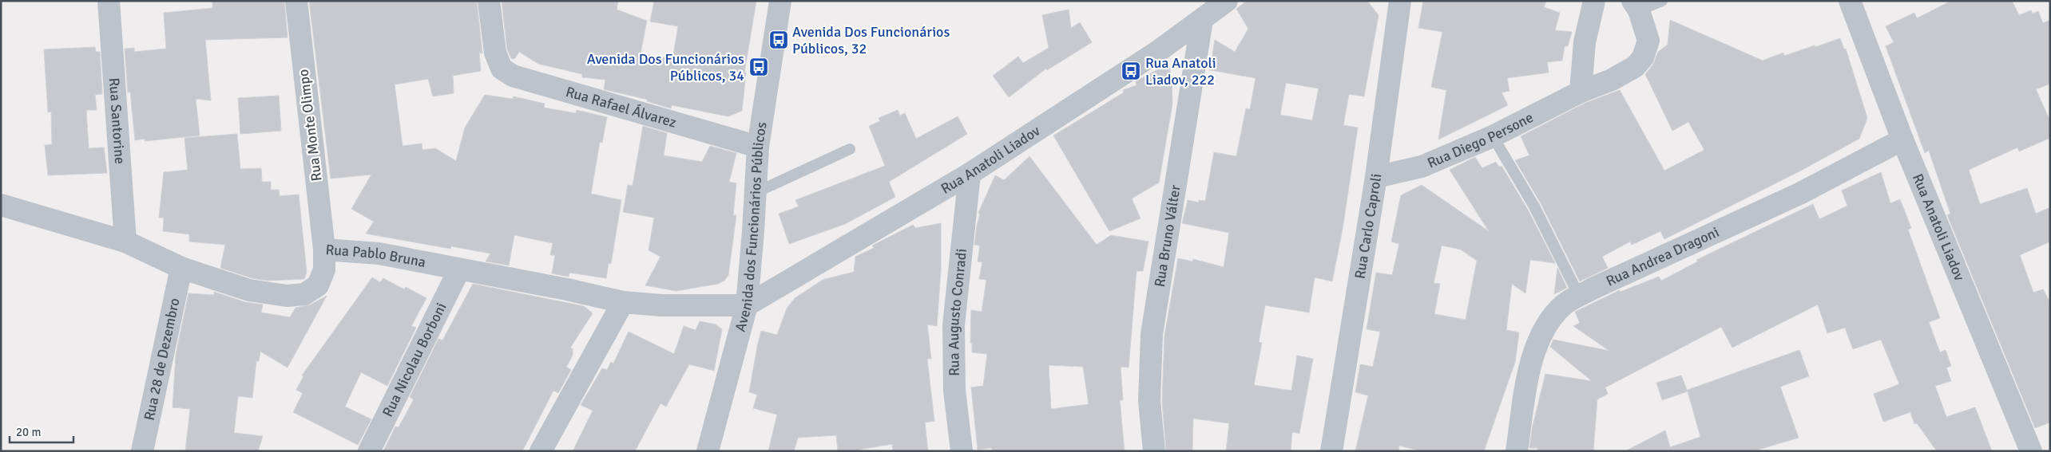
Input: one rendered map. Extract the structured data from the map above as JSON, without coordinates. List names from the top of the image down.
{
  "streets": {
    "street": [
      "Rua Rafael Álvarez",
      "Rua Santorine",
      "Rua Monte Olimpo",
      "Rua Diego Persone",
      "Rua Anatoli Liadov",
      "Rua Carlo Caproli",
      "Avenida dos Funcionários Públicos",
      "Rua Bruno Válter",
      "Rua Andrea Dragoni",
      "Rua Pablo Bruna",
      "Rua Augusto Conradi",
      "Rua 28 de Dezembro",
      "Rua Nicolau Borboni"
    ]
  },
  "crossings": [
    ["Rua Rafael Álvarez", "Avenida dos Funcionários Públicos"],
    ["Rua Santorine", "Rua Pablo Bruna"],
    ["Rua Monte Olimpo", "Rua Pablo Bruna"],
    ["Rua Diego Persone", "Rua Carlo Caproli"],
    ["Rua Anatoli Liadov", "Avenida dos Funcionários Públicos"],
    ["Rua Anatoli Liadov", "Rua Bruno Válter"],
    ["Rua Anatoli Liadov", "Rua Andrea Dragoni"],
    ["Rua Anatoli Liadov", "Rua Pablo Bruna"],
    ["Rua Anatoli Liadov", "Rua Augusto Conradi"],
    ["Avenida dos Funcionários Públicos", "Rua Pablo Bruna"],
    ["Rua Pablo Bruna", "Rua 28 de Dezembro"],
    ["Rua Pablo Bruna", "Rua Nicolau Borboni"]
  ],
  "places": {
    "bus stop": ["Avenida Dos Funcionários Públicos, 32", "Avenida Dos Funcionários Públicos, 34", "Rua Anatoli Liadov, 222"]
  },
  "scale_bar": "20 m"
}
